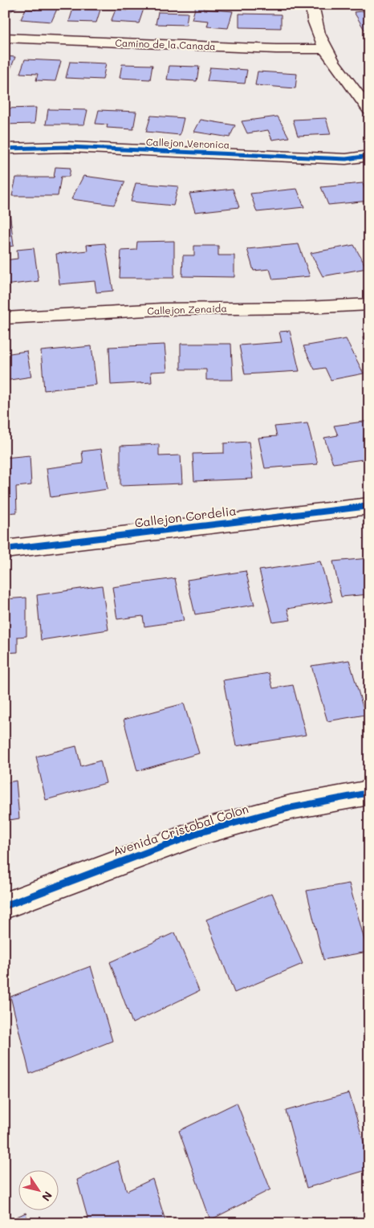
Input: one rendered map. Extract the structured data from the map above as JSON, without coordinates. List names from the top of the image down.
{
  "streets": {
    "street": [
      "Camino de la Canada",
      "Callejon Veronica",
      "Callejon Zenaida",
      "Callejon Cordelia",
      "Avenida Cristobal Colon"
    ]
  },
  "north": "bottom right"
}
